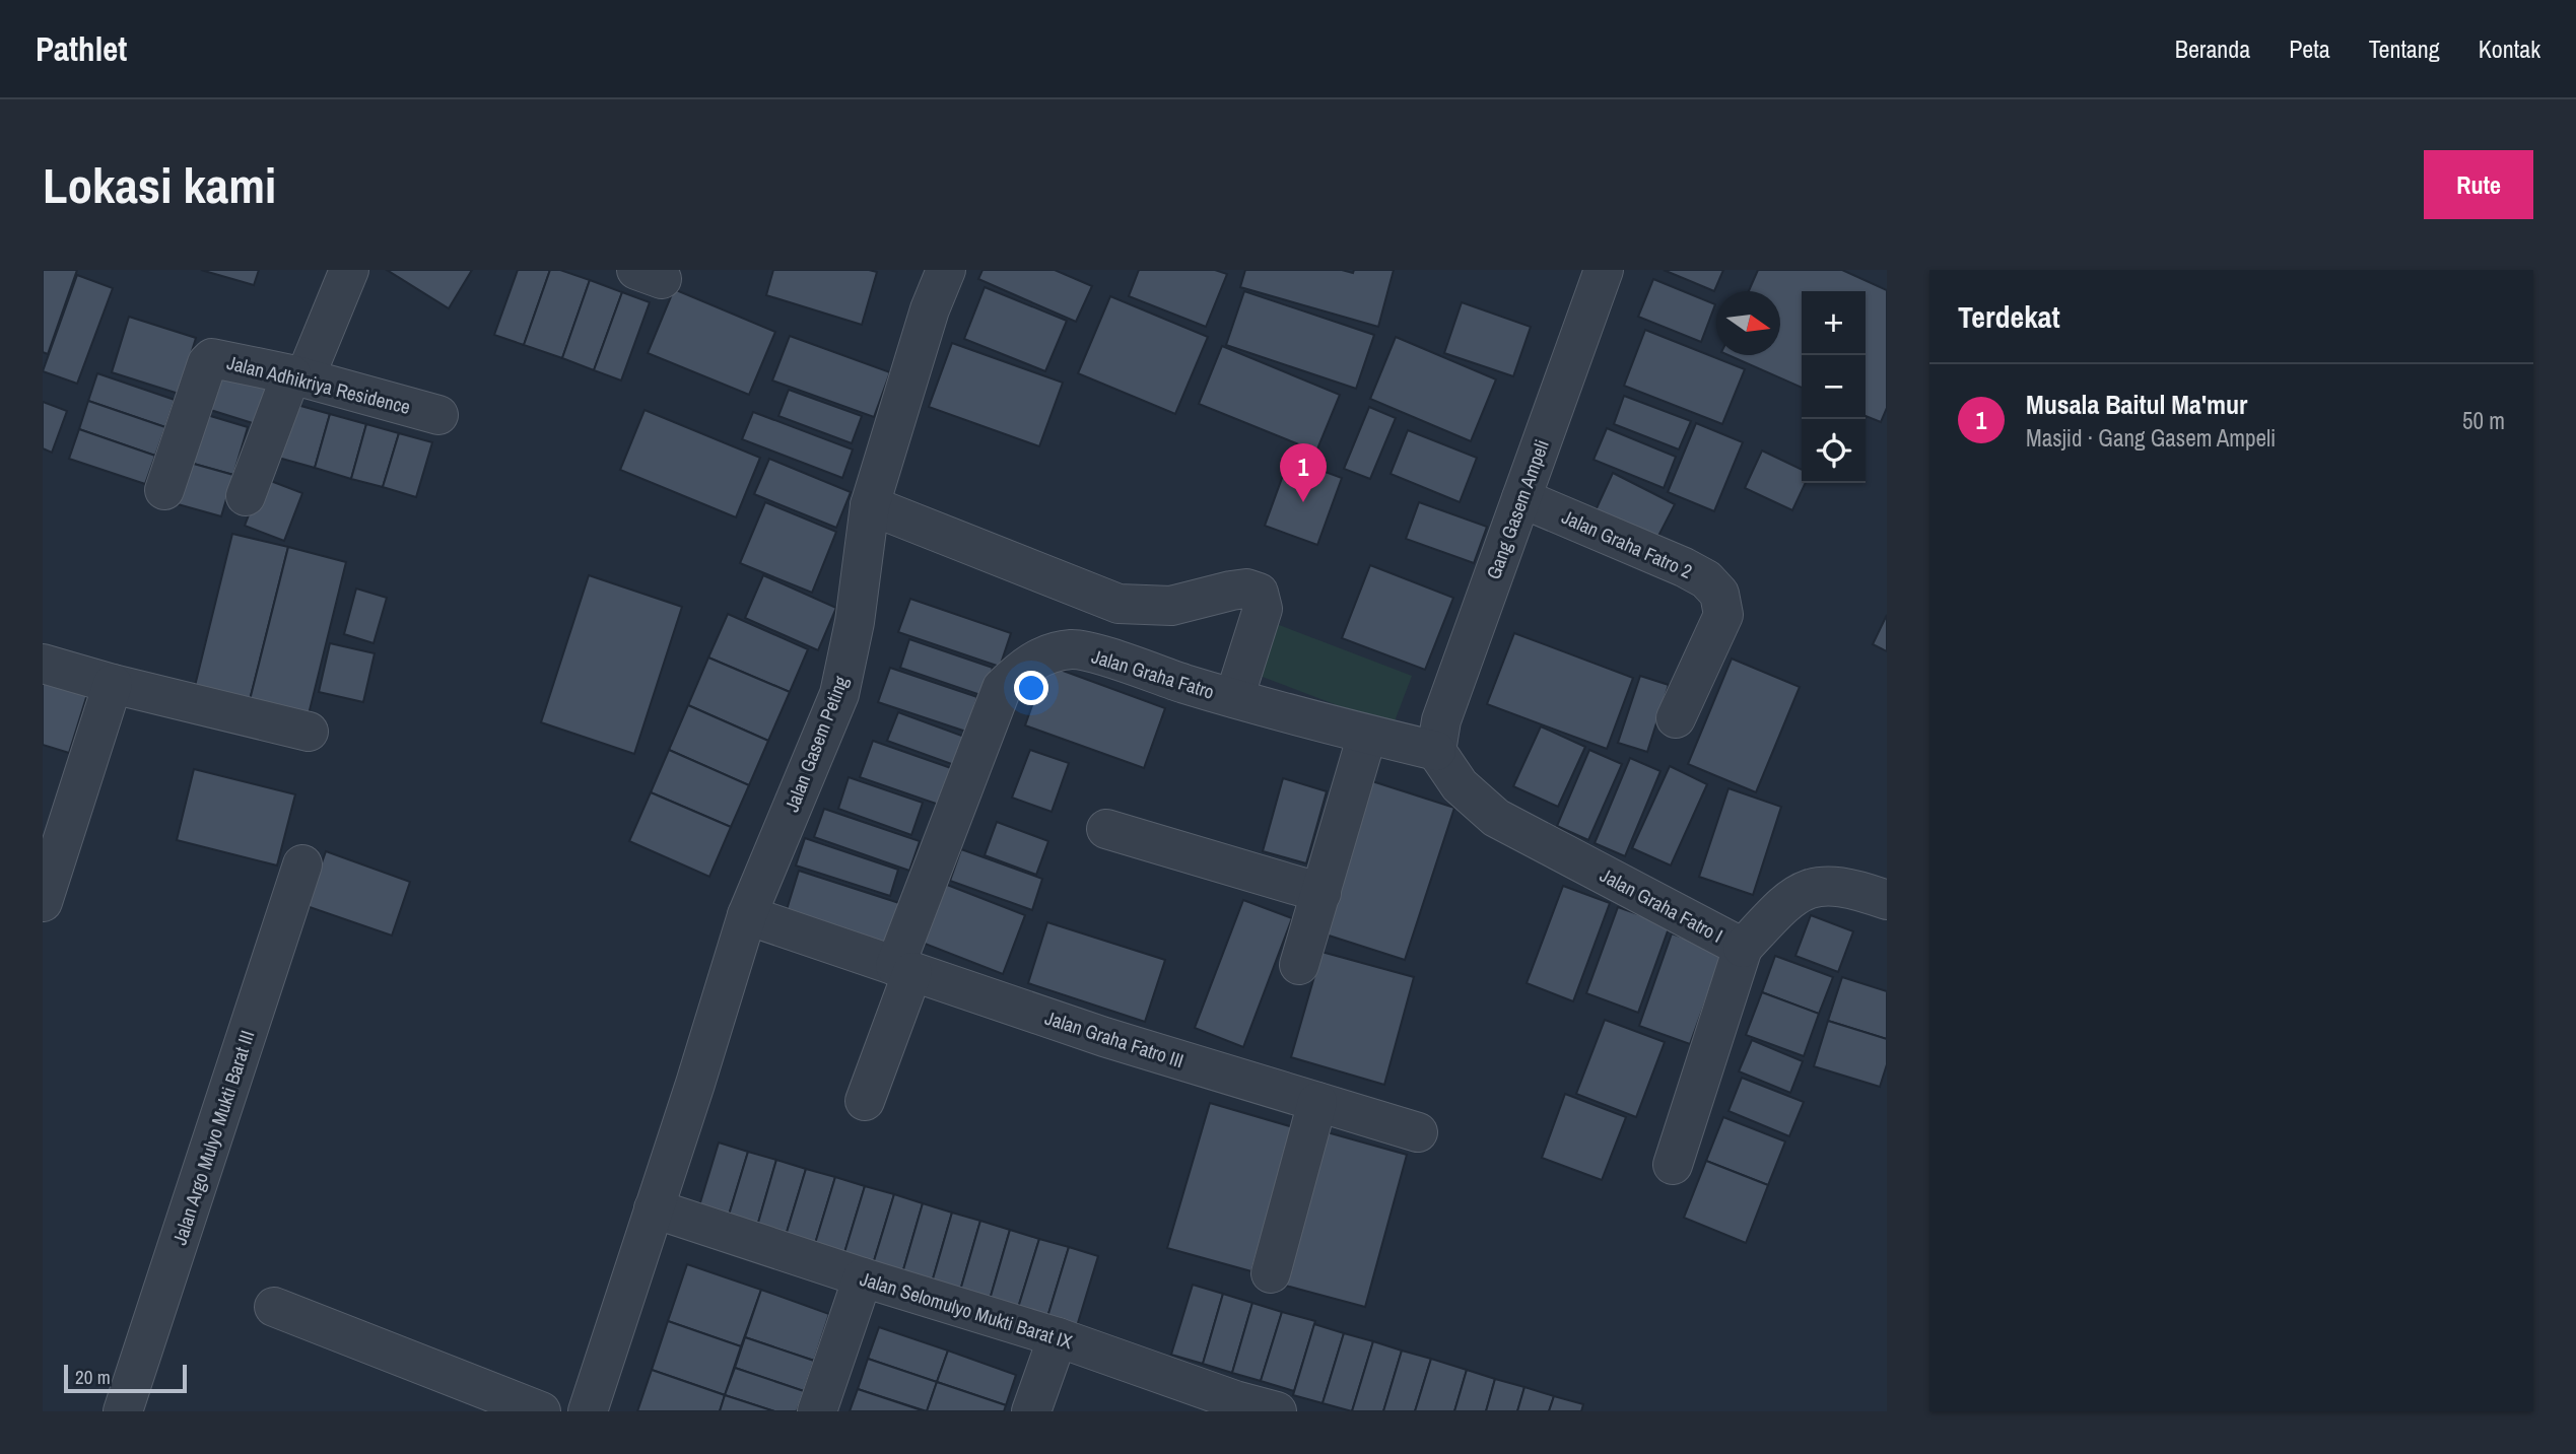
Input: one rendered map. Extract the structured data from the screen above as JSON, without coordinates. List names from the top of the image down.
{
  "streets": {
    "street": [
      "Jalan Adhikriya Residence",
      "Gang Gasem Ampeli",
      "Jalan Graha Fatro 2",
      "Jalan Graha Fatro",
      "Jalan Gasem Peting",
      "Jalan Graha Fatro I",
      "Jalan Graha Fatro III",
      "Jalan Argo Mulyo Mukti Barat III",
      "Jalan Selomulyo Mukti Barat IX"
    ]
  },
  "crossings": [
    ["Gang Gasem Ampeli", "Jalan Graha Fatro 2"],
    ["Gang Gasem Ampeli", "Jalan Graha Fatro"],
    ["Gang Gasem Ampeli", "Jalan Graha Fatro I"],
    ["Jalan Graha Fatro", "Jalan Graha Fatro I"],
    ["Jalan Graha Fatro", "Jalan Graha Fatro III"],
    ["Jalan Gasem Peting", "Jalan Graha Fatro III"],
    ["Jalan Gasem Peting", "Jalan Selomulyo Mukti Barat IX"]
  ],
  "scale_bar": "20 m",
  "north": "right",
  "page": {
    "header": "Pathlet",
    "nav": [
      "Beranda",
      "Peta",
      "Tentang",
      "Kontak"
    ],
    "buttons": "Rute",
    "title": "Lokasi kami",
    "heading": "Terdekat",
    "map_buttons": ["+", "−"],
    "list": [
      {
        "mark": "1",
        "name": "Musala Baitul Ma'mur",
        "note": "Masjid · Gang Gasem Ampeli",
        "value": "50 m"
      }
    ],
    "pins": "1",
    "scale": "20 m"
  }
}
